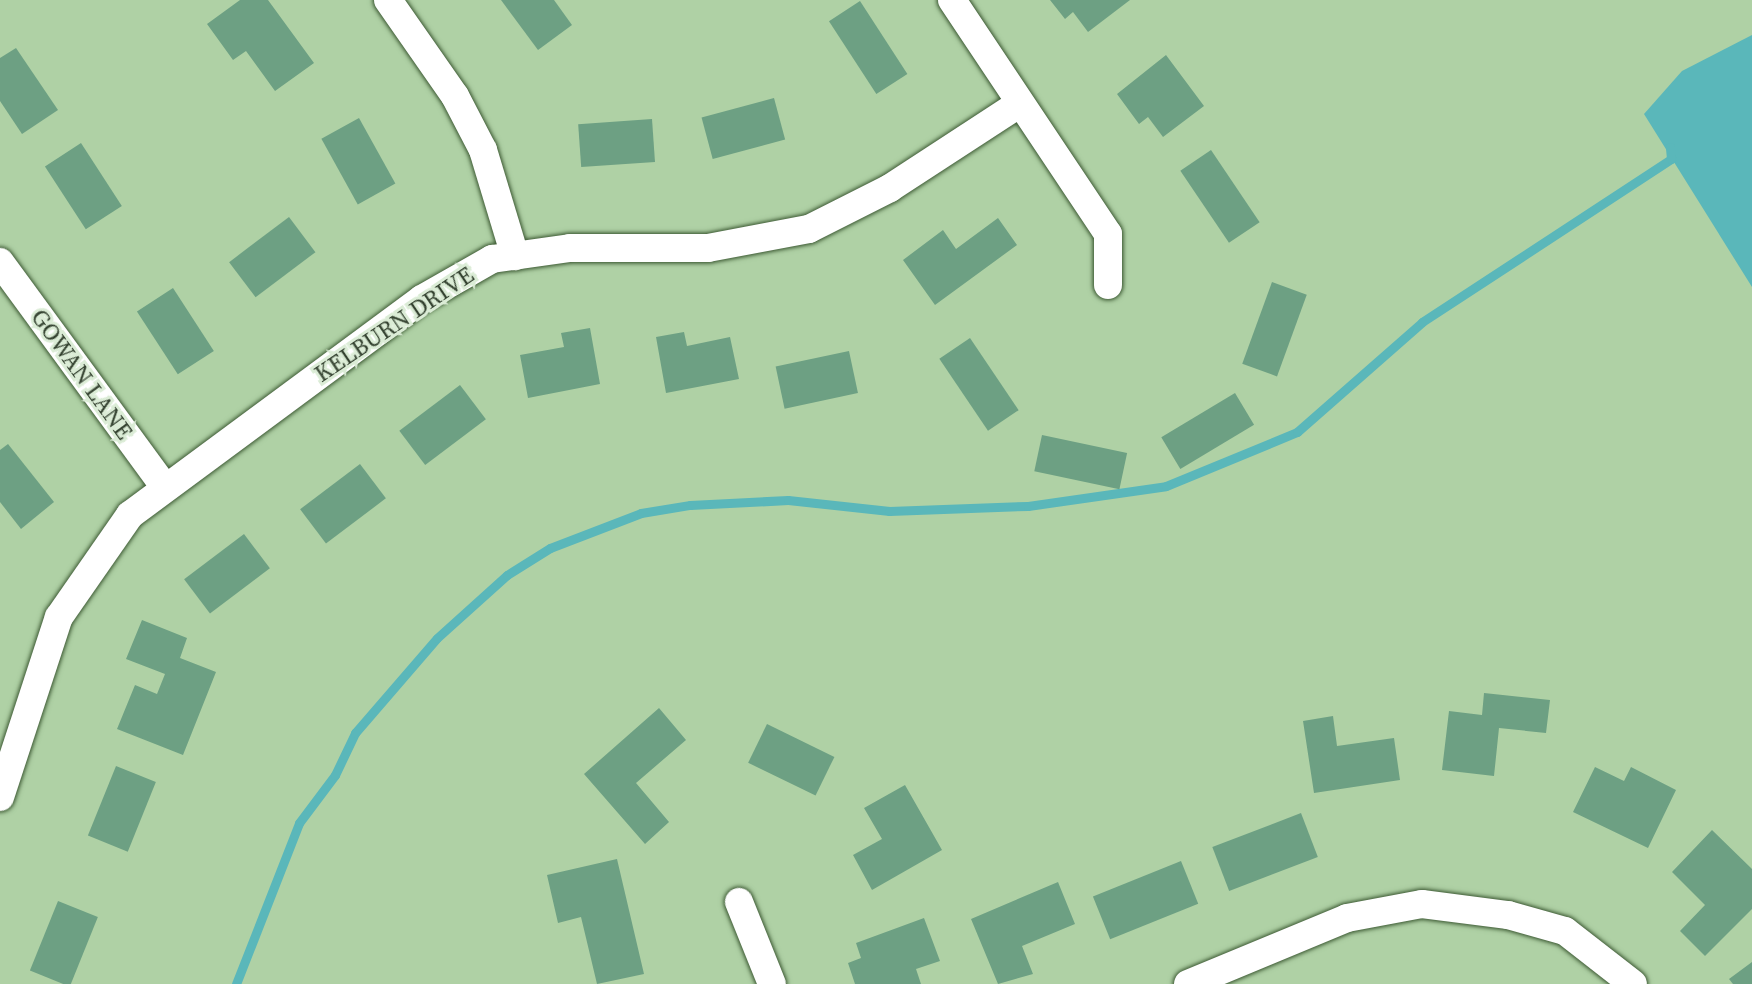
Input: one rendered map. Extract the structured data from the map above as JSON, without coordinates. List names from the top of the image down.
{
  "streets": {
    "street": ["KELBURN DRIVE", "GOWAN LANE"]
  },
  "crossings": [
    ["KELBURN DRIVE", "GOWAN LANE"]
  ]
}
